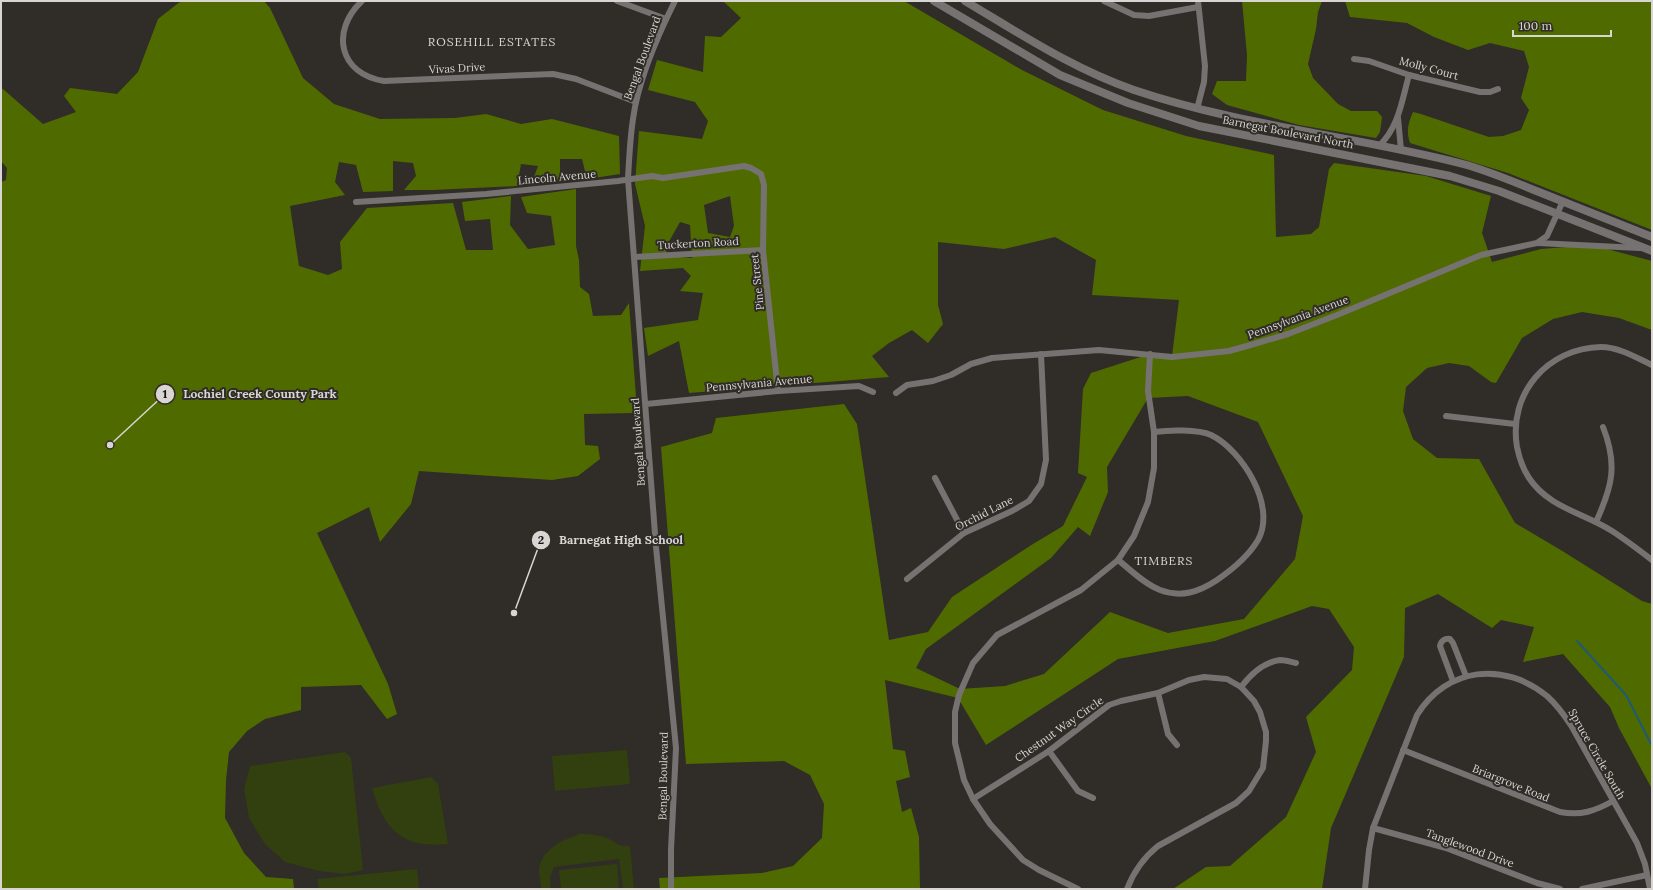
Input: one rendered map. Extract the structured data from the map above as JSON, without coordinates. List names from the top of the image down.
{
  "streets": {
    "street": [
      "Bengal Boulevard",
      "Vivas Drive",
      "Molly Court",
      "Barnegat Boulevard North",
      "Lincoln Avenue",
      "Tuckerton Road",
      "Pine Street",
      "Pennsylvania Avenue",
      "Orchid Lane",
      "Chestnut Way Circle",
      "Spruce Circle South",
      "Briargrove Road",
      "Tanglewood Drive"
    ]
  },
  "crossings": [
    ["Bengal Boulevard", "Vivas Drive"],
    ["Bengal Boulevard", "Lincoln Avenue"],
    ["Bengal Boulevard", "Tuckerton Road"],
    ["Bengal Boulevard", "Pennsylvania Avenue"],
    ["Barnegat Boulevard North", "Pennsylvania Avenue"],
    ["Lincoln Avenue", "Pine Street"],
    ["Tuckerton Road", "Pine Street"],
    ["Pine Street", "Pennsylvania Avenue"],
    ["Pennsylvania Avenue", "Orchid Lane"],
    ["Spruce Circle South", "Briargrove Road"],
    ["Spruce Circle South", "Tanglewood Drive"]
  ],
  "districts": ["ROSEHILL ESTATES", "TIMBERS"],
  "places": ["Lochiel Creek County Park", "Barnegat High School"],
  "scale_bar": "100 m"
}
